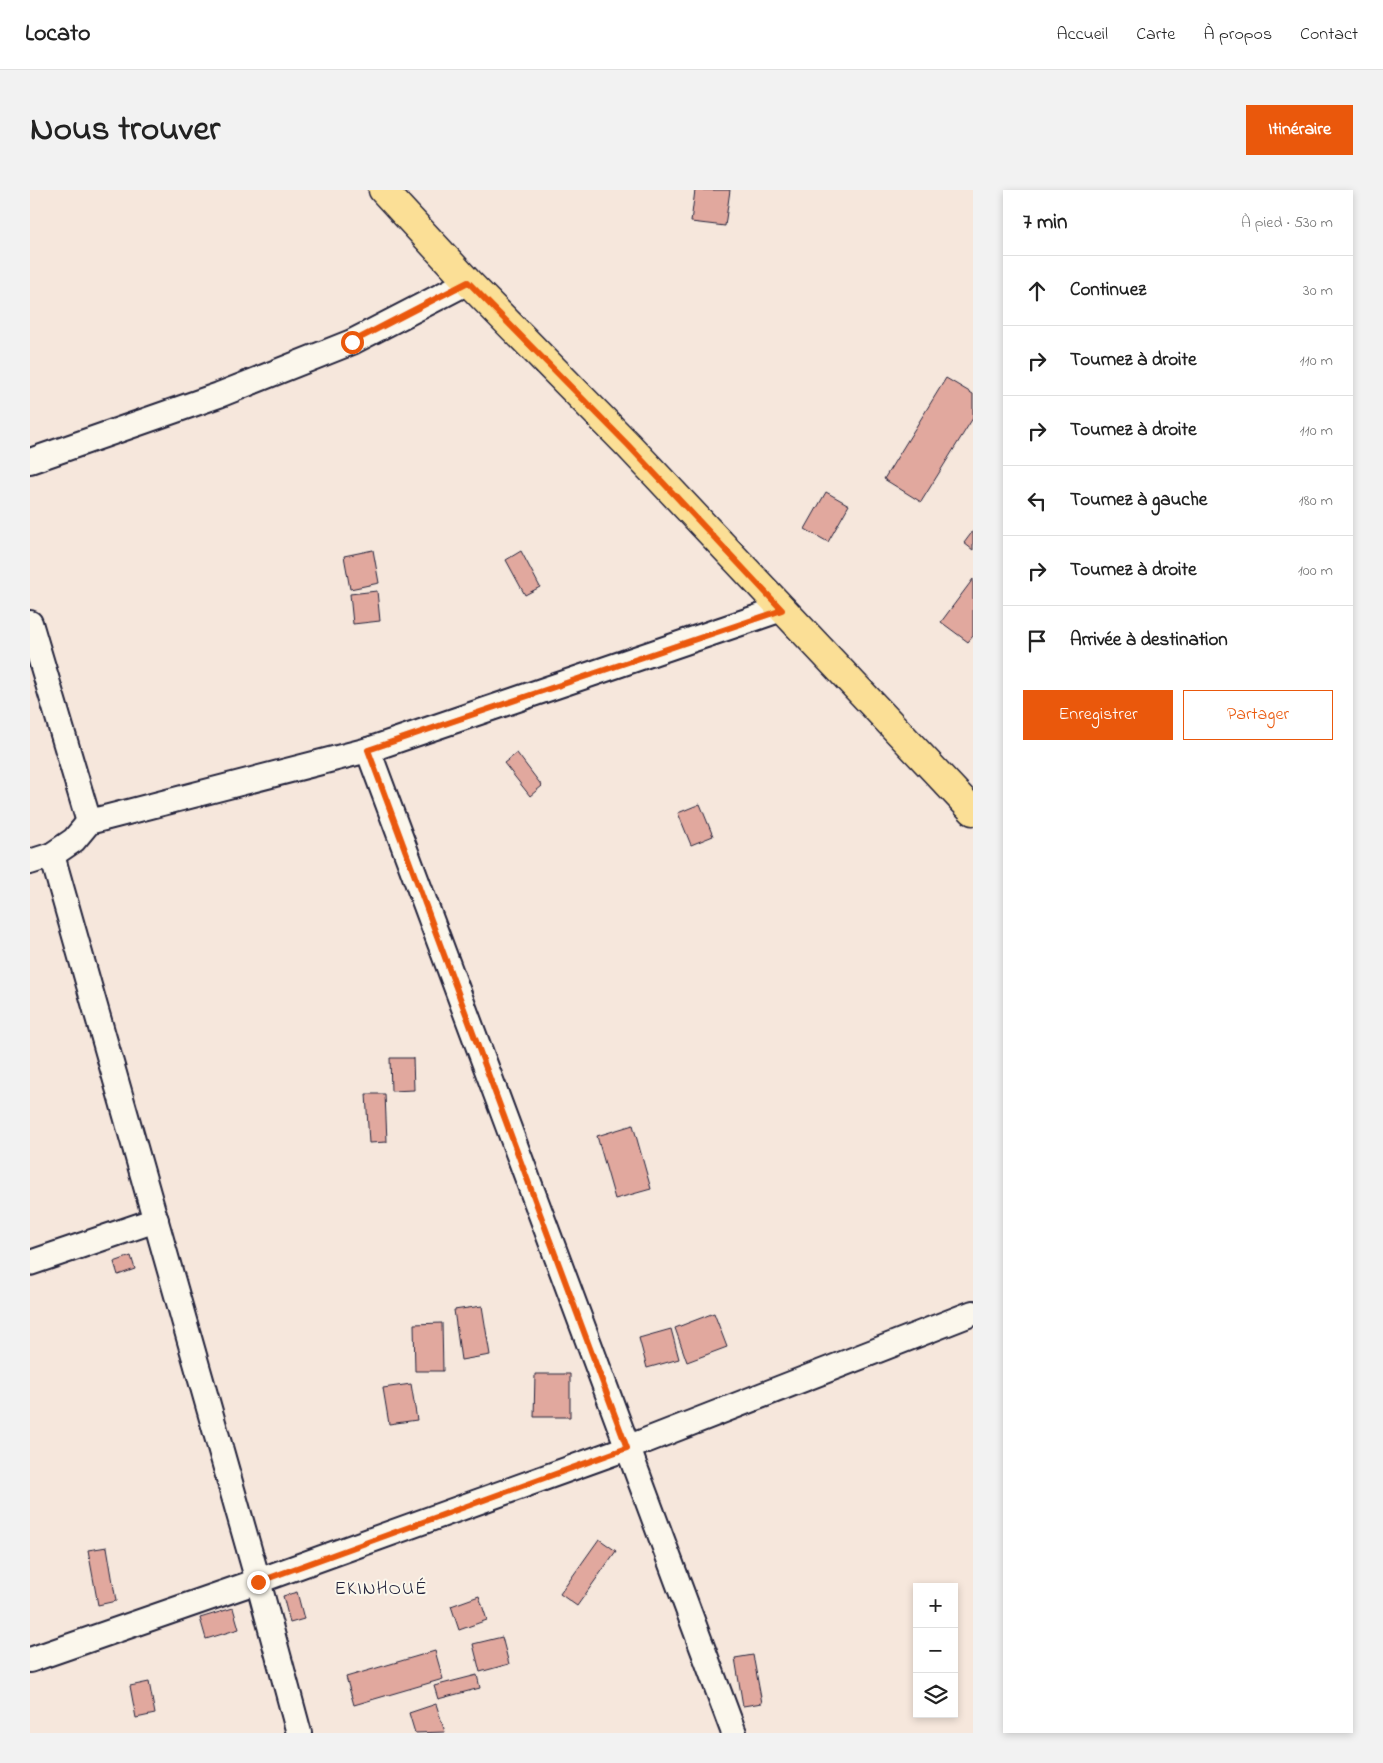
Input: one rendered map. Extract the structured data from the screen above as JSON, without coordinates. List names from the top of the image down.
{
  "districts": ["EKINHOUÉ"],
  "page": {
    "header": "Locato",
    "nav": [
      "Accueil",
      "Carte",
      "À propos",
      "Contact"
    ],
    "title": "Nous trouver",
    "buttons": [
      "Itinéraire",
      ["Enregistrer", "Partager"]
    ],
    "heading": ["7 min", "À pied · 530 m"],
    "list": [
      ["Continuez", "30 m"],
      ["Tournez à droite", "110 m"],
      ["Tournez à droite", "110 m"],
      ["Tournez à gauche", "180 m"],
      ["Tournez à droite", "100 m"],
      "Arrivée à destination"
    ],
    "map_buttons": ["+", "−"]
  }
}
